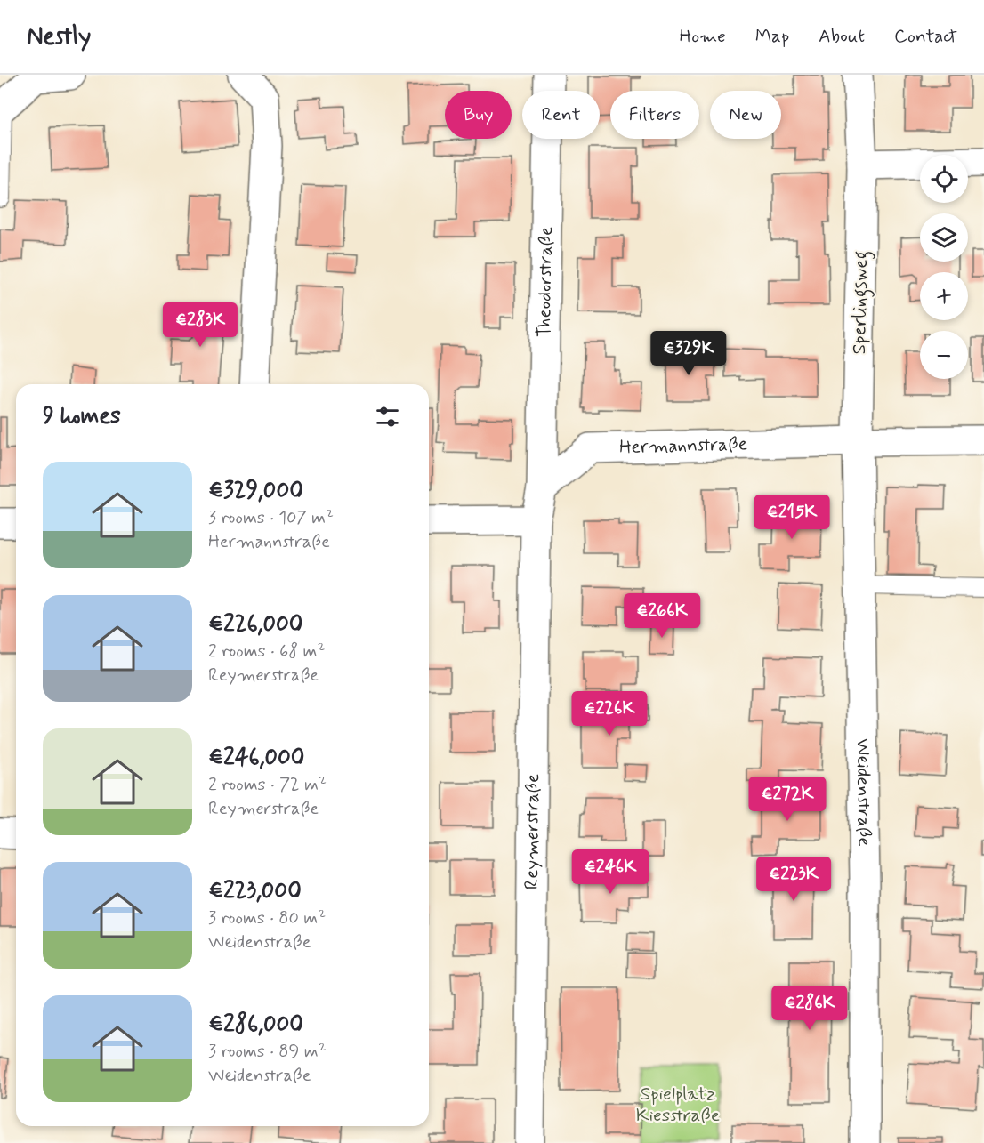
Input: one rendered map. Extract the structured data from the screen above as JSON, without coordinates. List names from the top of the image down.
{
  "streets": {
    "street": [
      "Theodorstraße",
      "Sperlingsweg",
      "Hermannstraße",
      "Weidenstraße",
      "Reymerstraße"
    ]
  },
  "crossings": [
    ["Theodorstraße", "Hermannstraße"],
    ["Sperlingsweg", "Hermannstraße"],
    ["Sperlingsweg", "Weidenstraße"],
    ["Hermannstraße", "Weidenstraße"]
  ],
  "parks": ["Spielplatz Kiesstraße"],
  "page": {
    "header": "Nestly",
    "nav": [
      "Home",
      "Map",
      "About",
      "Contact"
    ],
    "chip": [
      "Buy",
      "Rent",
      "Filters",
      "New"
    ],
    "map_buttons": ["+", "−"],
    "price": [
      "€283K",
      "€329K",
      "€215K",
      "€266K",
      "€226K",
      "€272K",
      "€246K",
      "€223K",
      "€286K"
    ],
    "heading": "9 homes",
    "list": [
      {
        "name": "€329,000",
        "note": "3 rooms · 107 m² · Hermannstraße"
      },
      {
        "name": "€226,000",
        "note": "2 rooms · 68 m² · Reymerstraße"
      },
      {
        "name": "€246,000",
        "note": "2 rooms · 72 m² · Reymerstraße"
      },
      {
        "name": "€223,000",
        "note": "3 rooms · 80 m² · Weidenstraße"
      },
      {
        "name": "€286,000",
        "note": "3 rooms · 89 m² · Weidenstraße"
      }
    ]
  }
}
